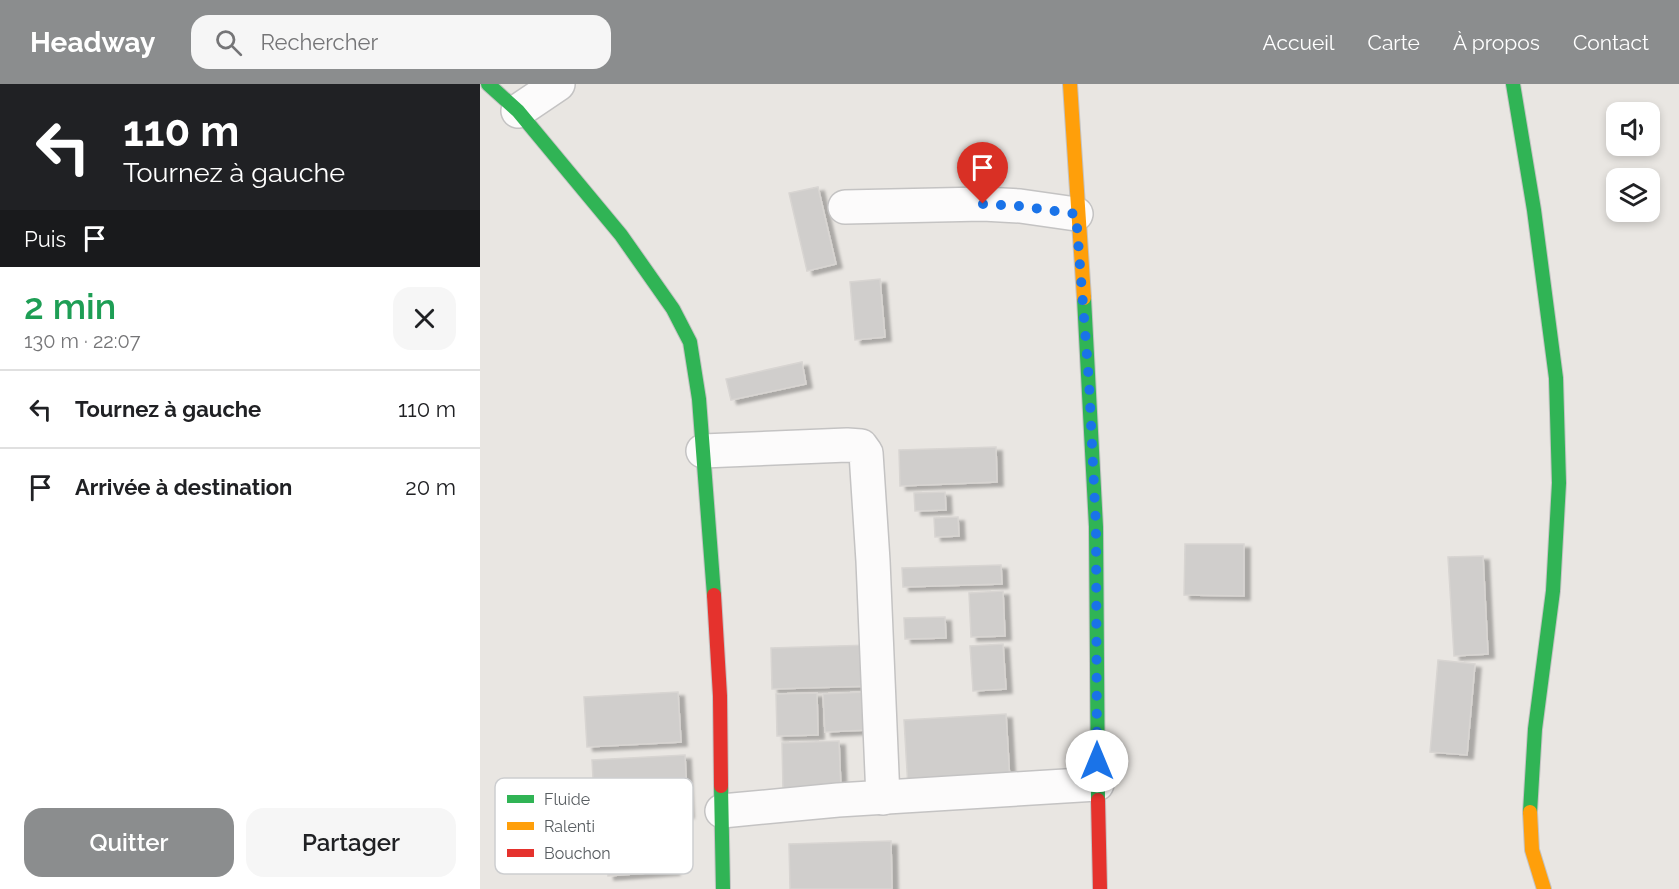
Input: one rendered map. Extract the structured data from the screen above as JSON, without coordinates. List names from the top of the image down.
{
  "legend": ["Fluide", "Ralenti", "Bouchon"],
  "page": {
    "header": "Headway",
    "search": "Rechercher",
    "nav": [
      "Accueil",
      "Carte",
      "À propos",
      "Contact"
    ],
    "turn": ["110 m", "Tournez à gauche"],
    "then": "Puis",
    "heading": ["2 min", "130 m · 22:07"],
    "list": [
      {
        "name": "Tournez à gauche",
        "value": "110 m"
      },
      {
        "name": "Arrivée à destination",
        "value": "20 m"
      }
    ],
    "buttons": ["Quitter", "Partager"]
  }
}
